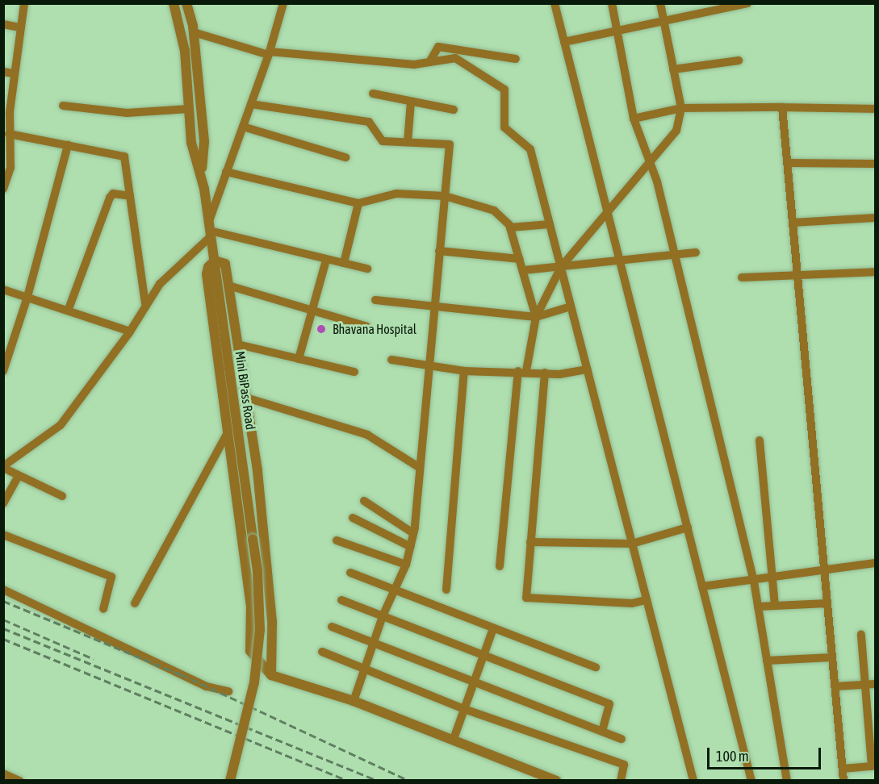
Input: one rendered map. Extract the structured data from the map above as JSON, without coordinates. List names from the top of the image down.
{
  "streets": {
    "street": ["Mini BiPass Road"]
  },
  "places": ["Bhavana Hospital"],
  "scale_bar": "100 m"
}
